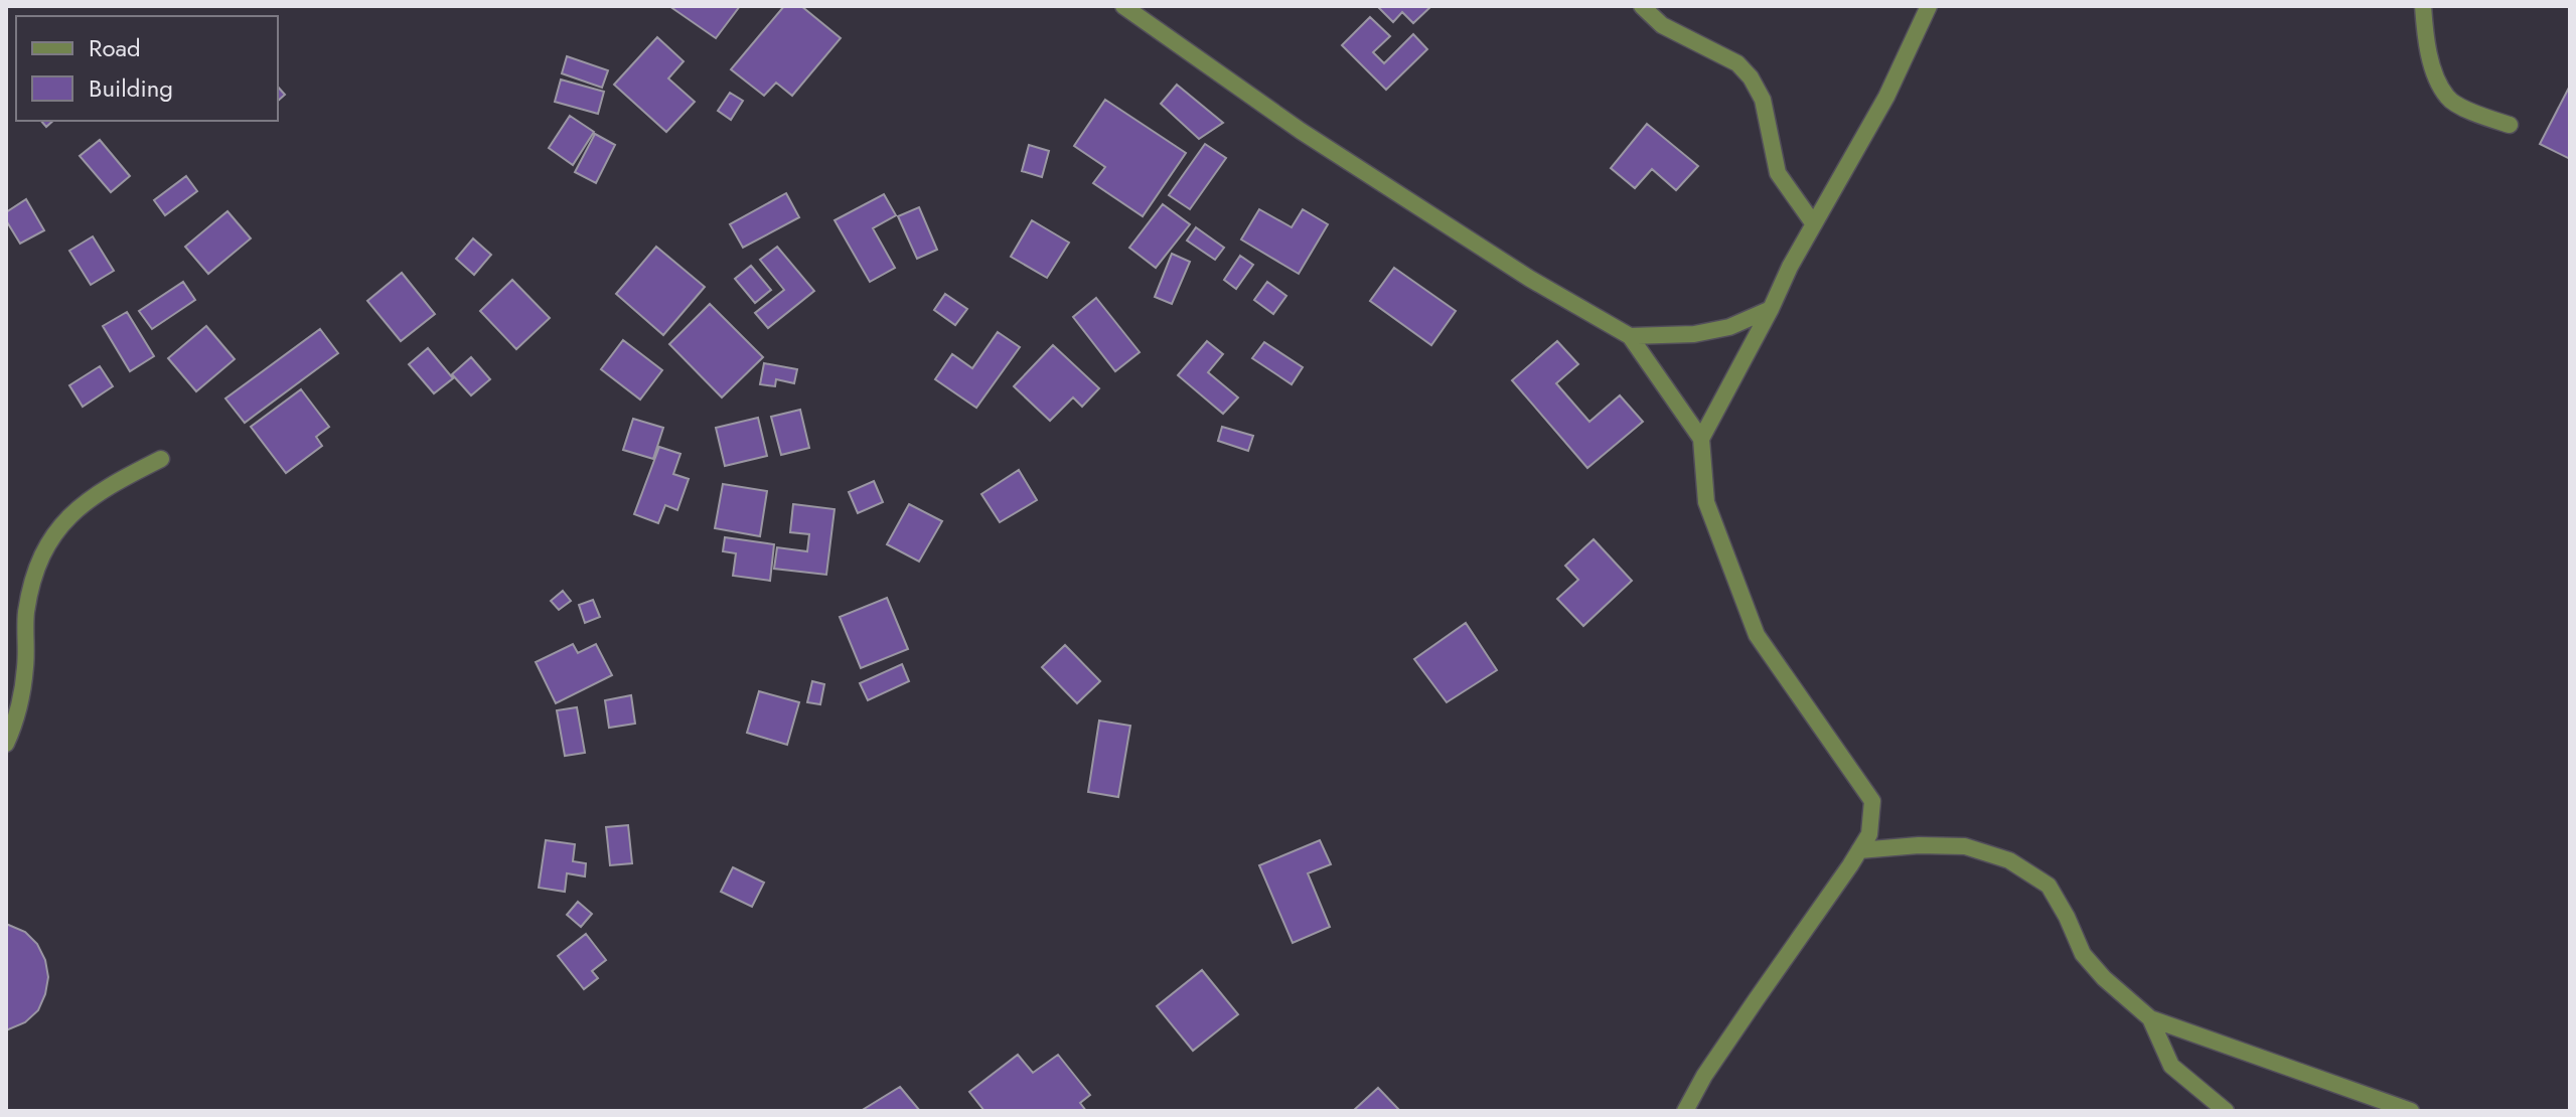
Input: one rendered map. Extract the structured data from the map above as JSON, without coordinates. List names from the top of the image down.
{
  "legend": ["Road", "Building"]
}
